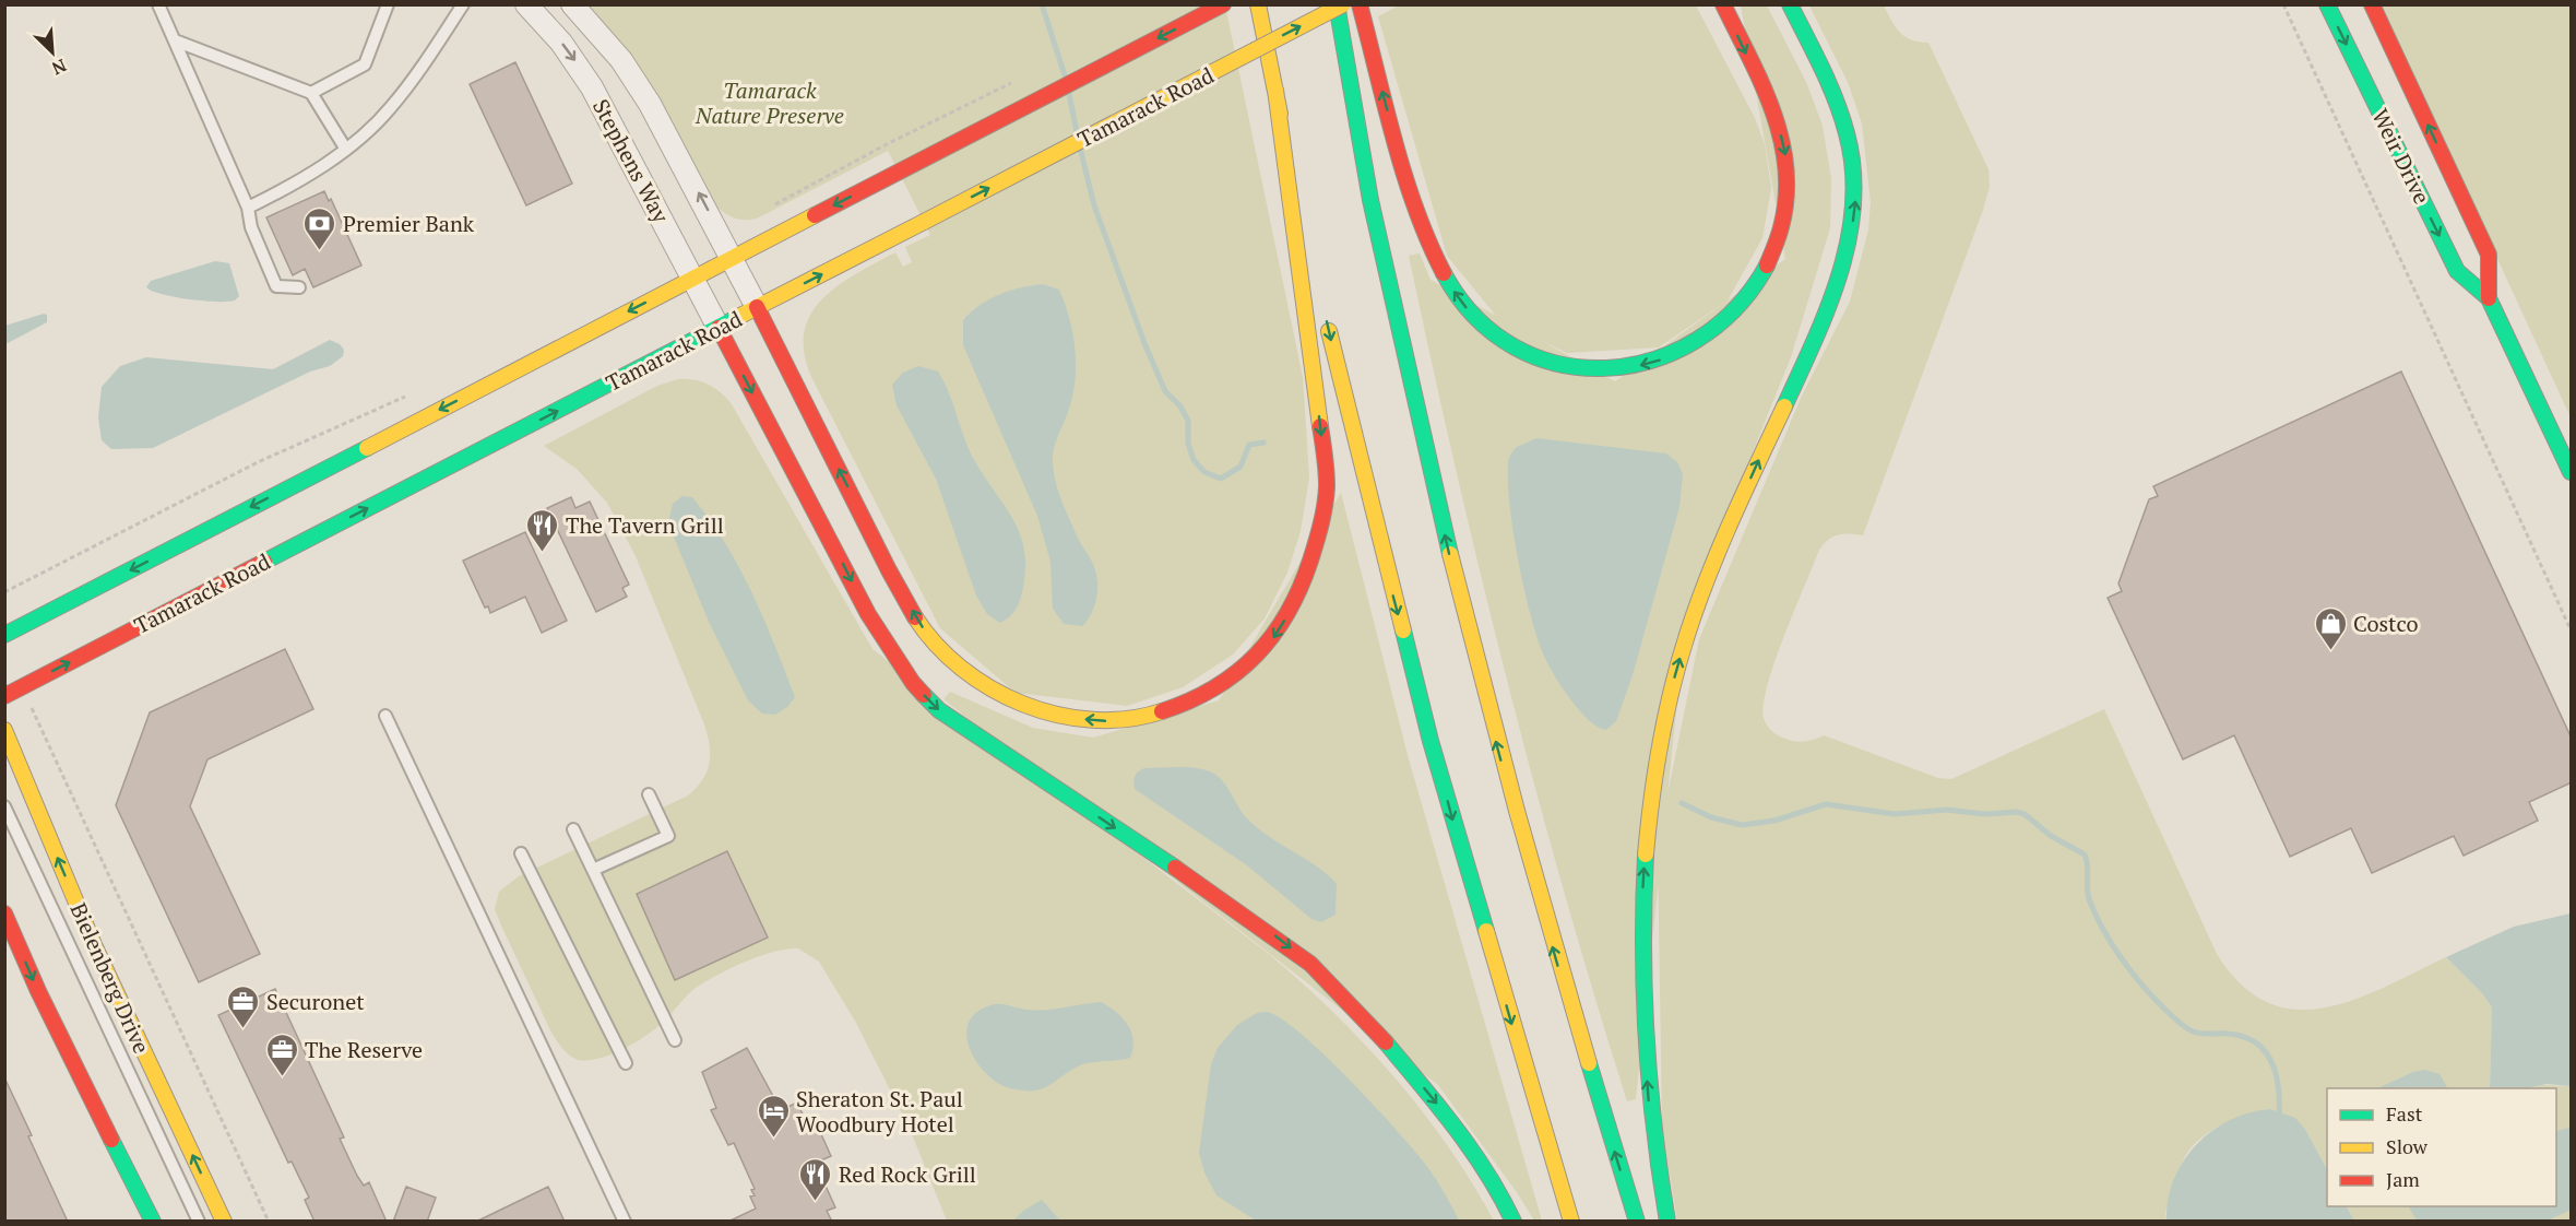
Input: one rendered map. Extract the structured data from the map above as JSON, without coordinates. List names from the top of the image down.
{
  "streets": {
    "main road": ["Tamarack Road", "Weir Drive", "Bielenberg Drive"],
    "street": ["Stephens Way"]
  },
  "crossings": [
    ["Tamarack Road", "Stephens Way"]
  ],
  "parks": ["Tamarack Nature Preserve"],
  "places": {
    "bank": ["Premier Bank"],
    "restaurant": ["The Tavern Grill", "Red Rock Grill"],
    "shop": ["Costco"],
    "office": ["Securonet", "The Reserve"],
    "hotel": ["Sheraton St. Paul Woodbury Hotel"]
  },
  "legend": ["Fast", "Slow", "Jam"],
  "north": "bottom right"
}
